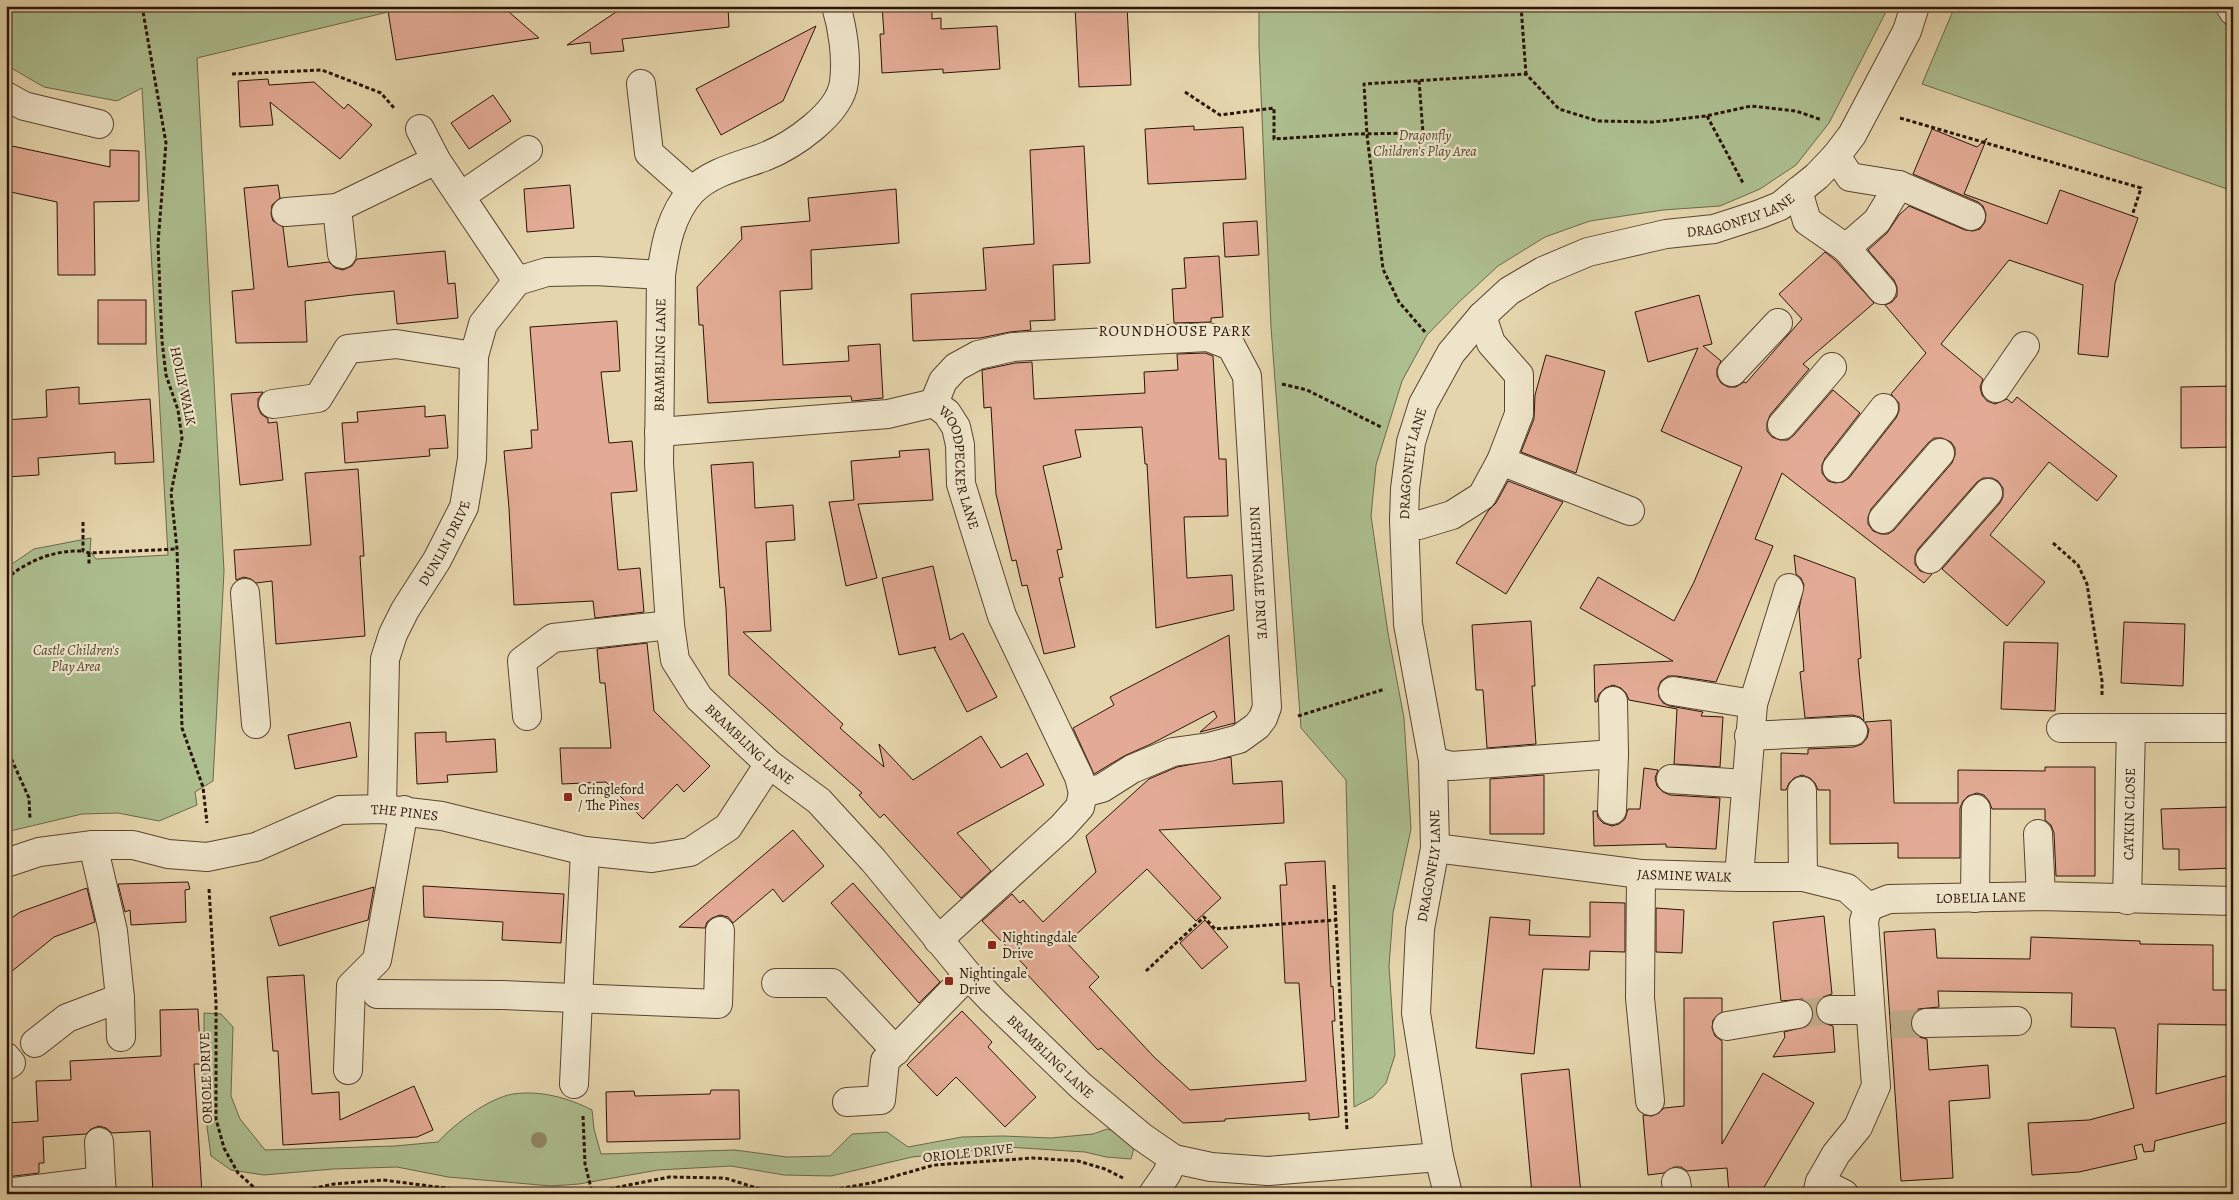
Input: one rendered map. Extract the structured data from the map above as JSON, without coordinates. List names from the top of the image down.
{
  "streets": {
    "street": [
      "DRAGONFLY LANE",
      "BRAMBLING LANE",
      "WOODPECKER LANE",
      "DUNLIN DRIVE",
      "NIGHTINGALE DRIVE",
      "THE PINES",
      "CATKIN CLOSE",
      "JASMINE WALK",
      "LOBELIA LANE"
    ],
    "path": ["HOLLY WALK", "ORIOLE DRIVE"]
  },
  "crossings": [
    ["DRAGONFLY LANE", "BRAMBLING LANE"],
    ["DRAGONFLY LANE", "JASMINE WALK"],
    ["BRAMBLING LANE", "WOODPECKER LANE"],
    ["BRAMBLING LANE", "THE PINES"],
    ["HOLLY WALK", "THE PINES"],
    ["HOLLY WALK", "ORIOLE DRIVE"],
    ["WOODPECKER LANE", "NIGHTINGALE DRIVE"],
    ["DUNLIN DRIVE", "THE PINES"],
    ["THE PINES", "ORIOLE DRIVE"],
    ["CATKIN CLOSE", "LOBELIA LANE"]
  ],
  "districts": ["ROUNDHOUSE PARK"],
  "parks": ["Dragonfly Children's Play Area", "Castle Children's Play Area"],
  "places": {
    "transit": ["Cringleford / The Pines", "Nightingdale Drive", "Nightingale Drive"]
  }
}
